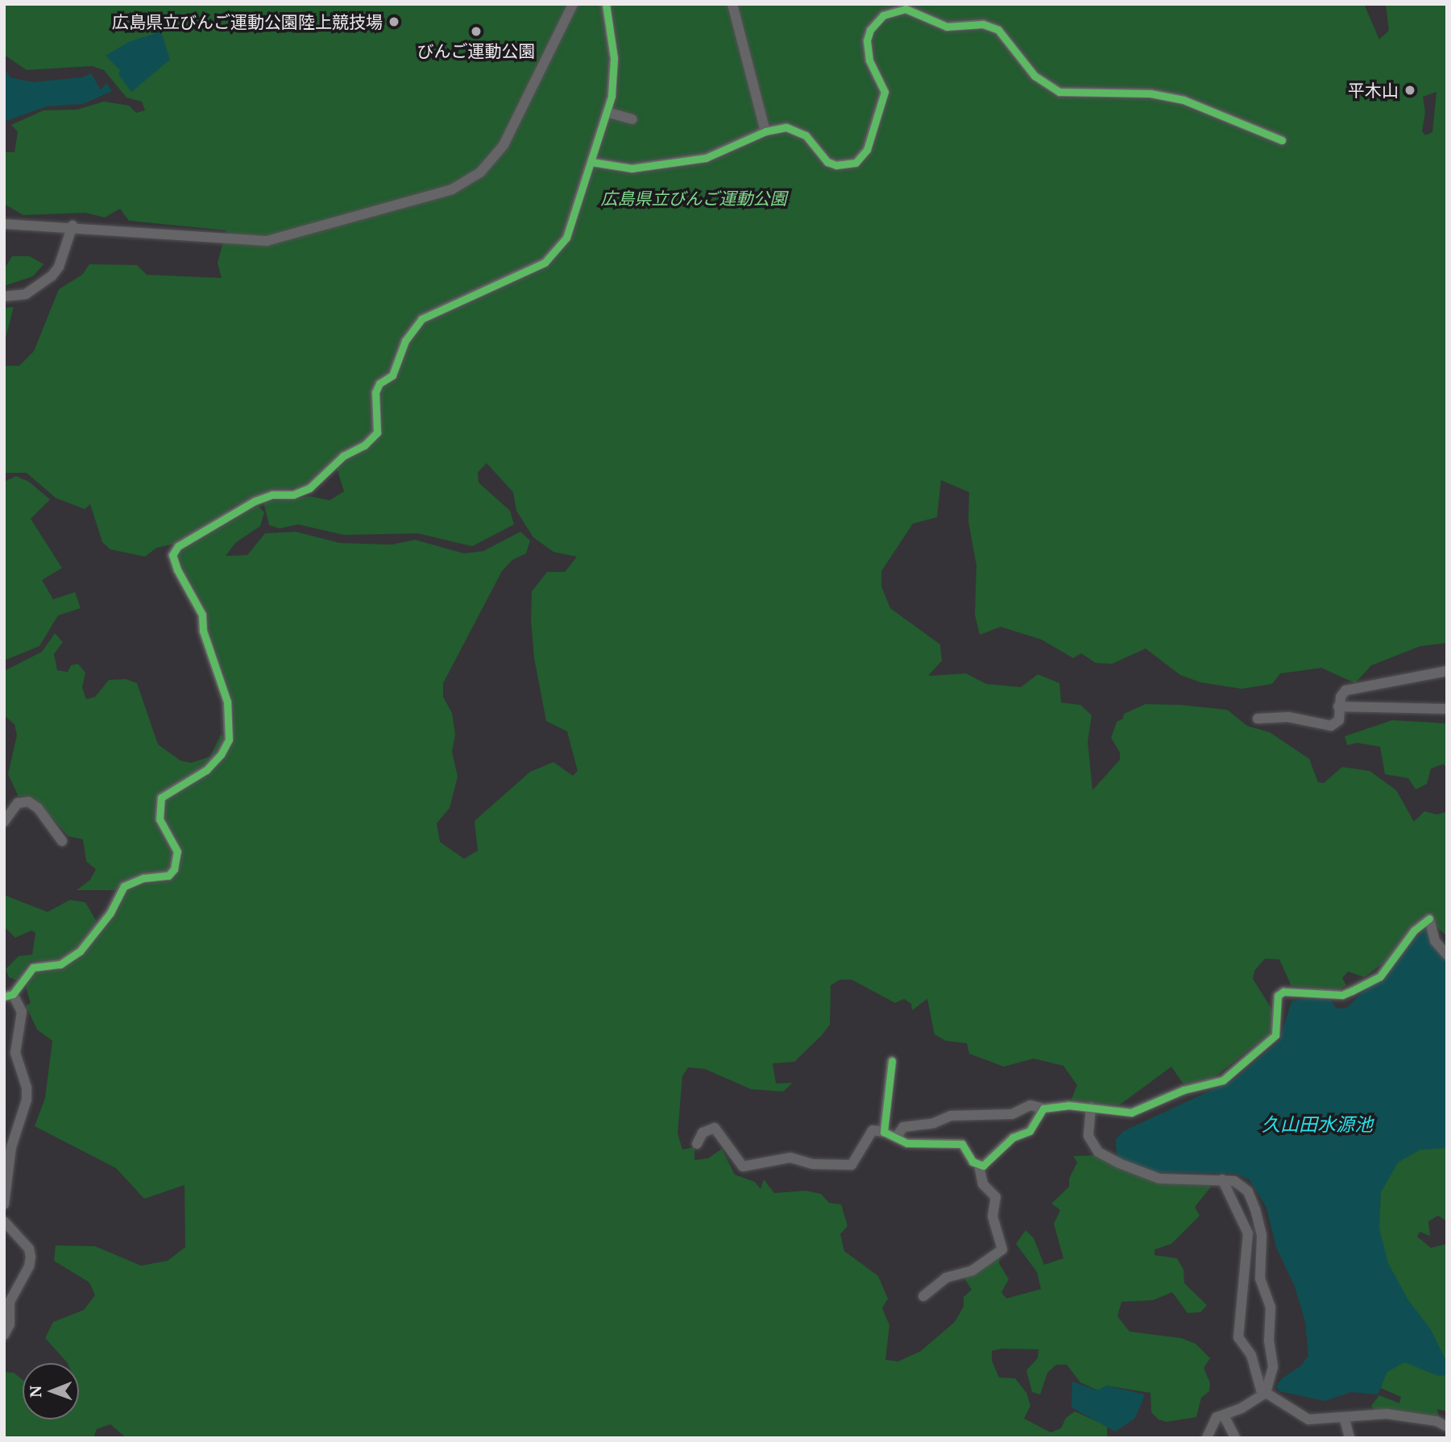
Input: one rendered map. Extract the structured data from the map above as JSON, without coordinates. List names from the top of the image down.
{
  "water": ["久山田水源池"],
  "parks": ["広島県立びんご運動公園"],
  "places": ["広島県立びんご運動公園陸上競技場", "びんご運動公園", "平木山"],
  "north": "left"
}
